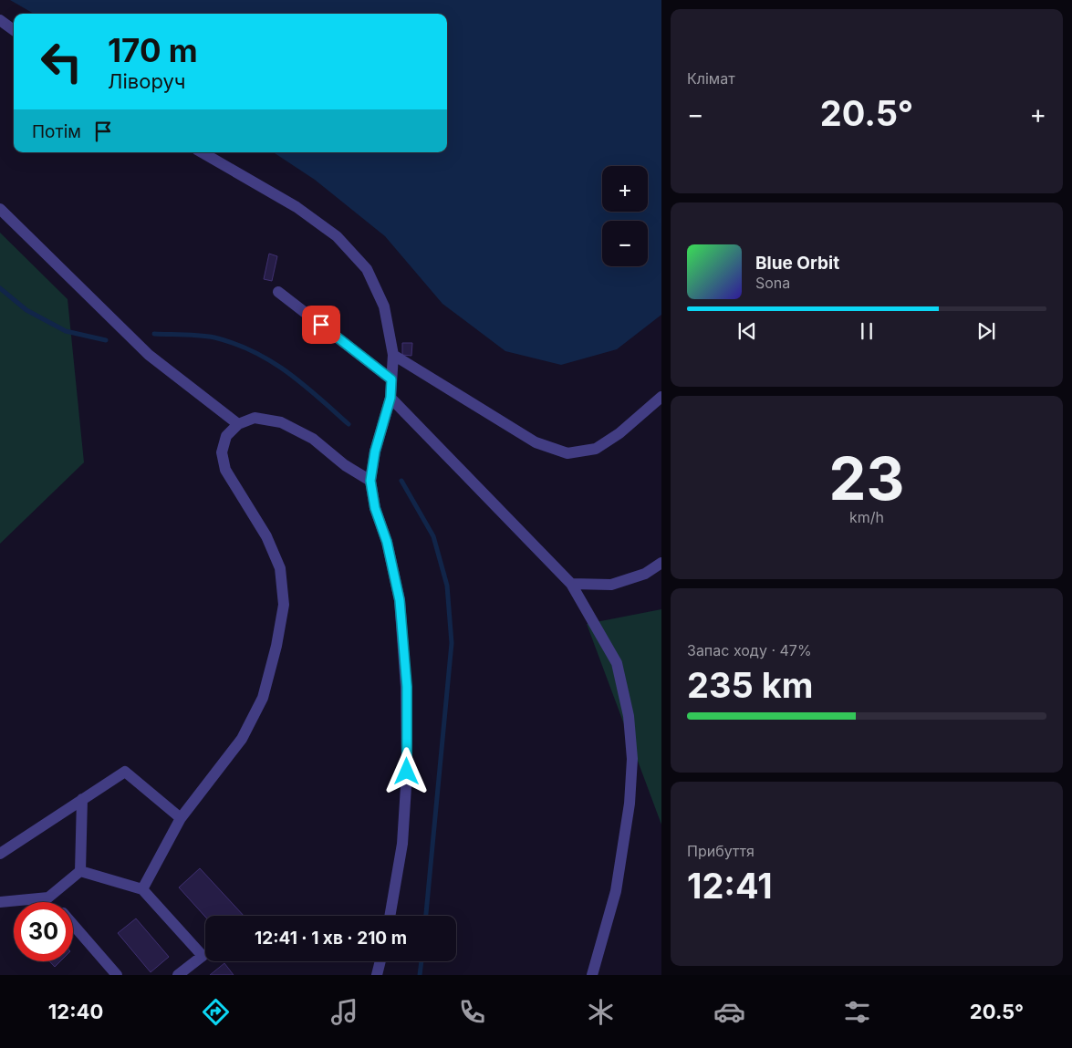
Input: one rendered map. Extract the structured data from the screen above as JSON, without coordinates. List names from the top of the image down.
{
  "page": {
    "tile": [
      "Клімат",
      ["23", "km/h"],
      ["Запас ходу · 47%", "235 km"],
      ["Прибуття", "12:41"]
    ],
    "turn": ["170 m", "Ліворуч"],
    "heat": ["−", "20.5°", "+"],
    "then": "Потім",
    "map_buttons": ["+", "−"],
    "song": ["Blue Orbit", "Sona"],
    "limit": "30",
    "trip": "12:41 · 1 хв · 210 m",
    "tabs": ["12:40", "20.5°"]
  }
}
